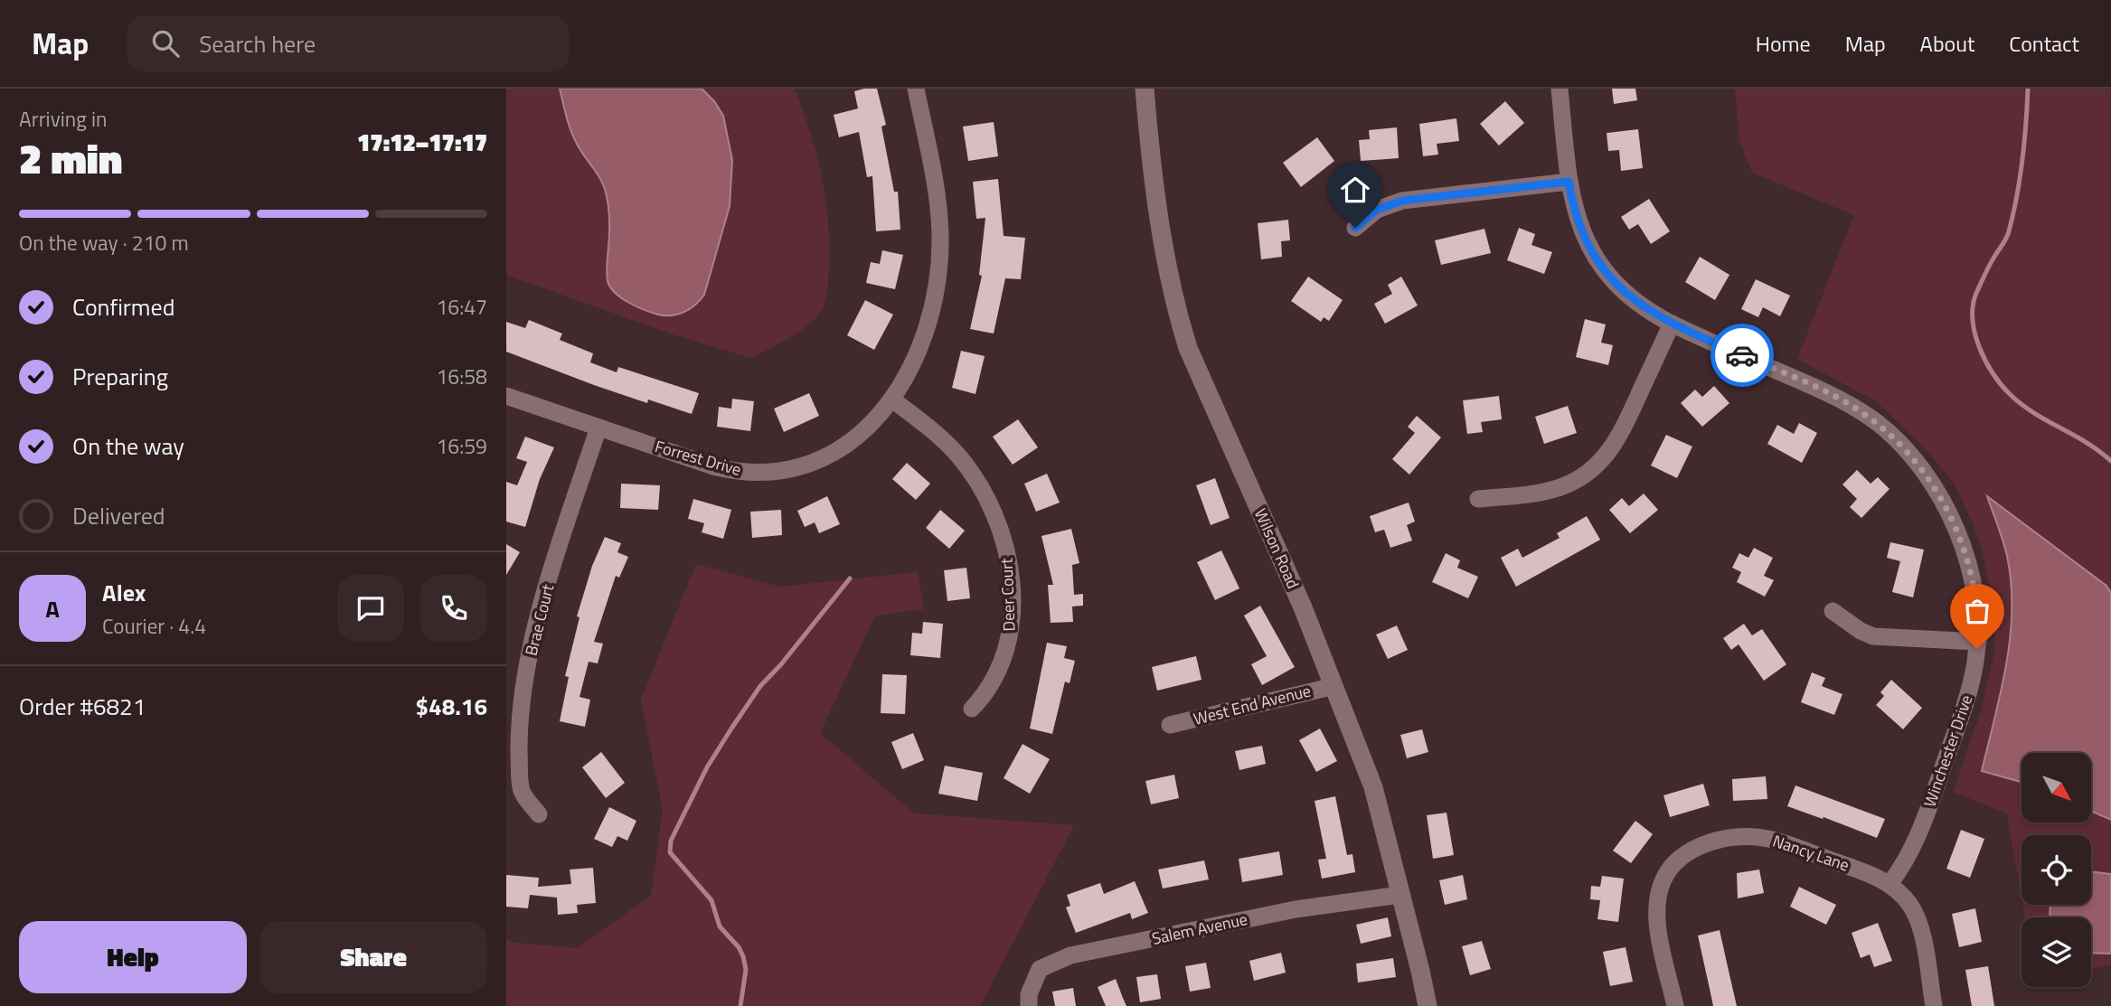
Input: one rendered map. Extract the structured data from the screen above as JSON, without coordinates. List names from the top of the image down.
{
  "streets": {
    "street": [
      "Forrest Drive",
      "Wilson Road",
      "Deer Court",
      "Brae Court",
      "West End Avenue",
      "Winchester Drive",
      "Nancy Lane",
      "Salem Avenue"
    ]
  },
  "crossings": [
    ["Forrest Drive", "Deer Court"],
    ["Forrest Drive", "Brae Court"],
    ["Wilson Road", "West End Avenue"],
    ["Wilson Road", "Salem Avenue"],
    ["Winchester Drive", "Nancy Lane"]
  ],
  "north": "bottom right",
  "page": {
    "header": "Map",
    "search": "Search here",
    "nav": [
      "Home",
      "Map",
      "About",
      "Contact"
    ],
    "heading": ["2 min", "Arriving in", "17:12–17:17"],
    "panel": [
      "Alex",
      "Courier · 4.4",
      "Order #6821",
      "$48.16"
    ],
    "bar": "On the way · 210 m",
    "list": [
      ["Confirmed", "16:47"],
      ["Preparing", "16:58"],
      ["On the way", "16:59"],
      "Delivered"
    ],
    "round": "A",
    "buttons": ["Help", "Share"]
  }
}
